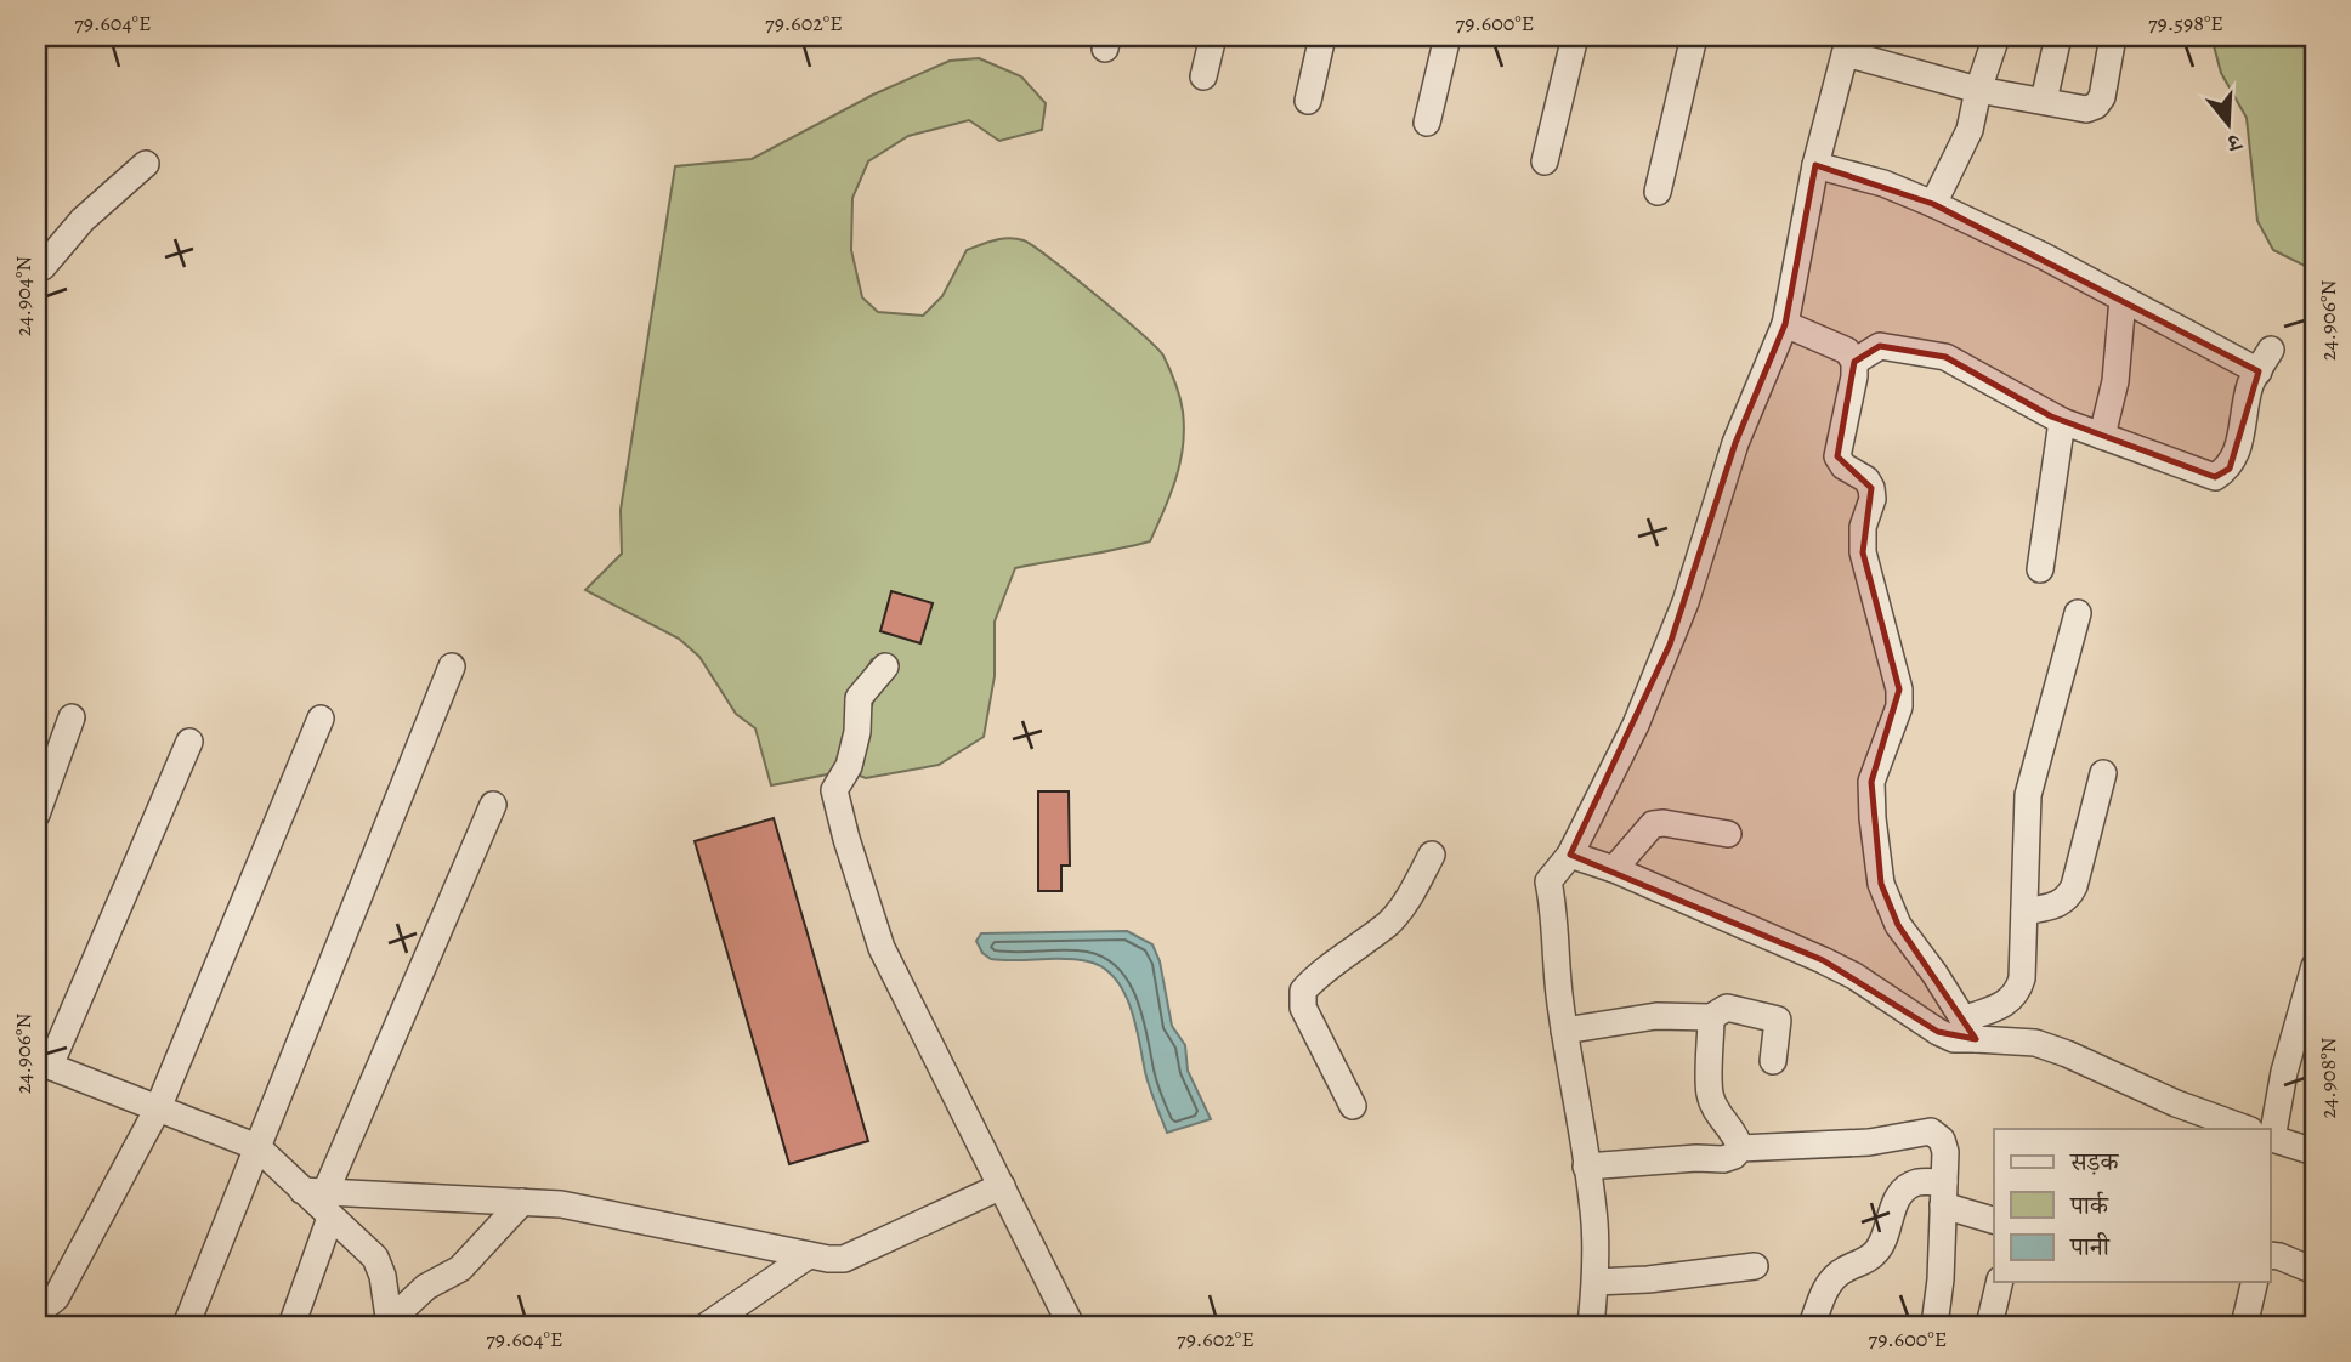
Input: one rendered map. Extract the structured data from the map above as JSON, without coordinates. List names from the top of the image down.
{
  "legend": ["सड़क", "पार्क", "पानी"],
  "north": "bottom",
  "coordinates": [
    "79.604°E",
    "79.602°E",
    "79.600°E",
    "79.598°E",
    "24.904°N",
    "24.906°N",
    "24.908°N"
  ]
}
